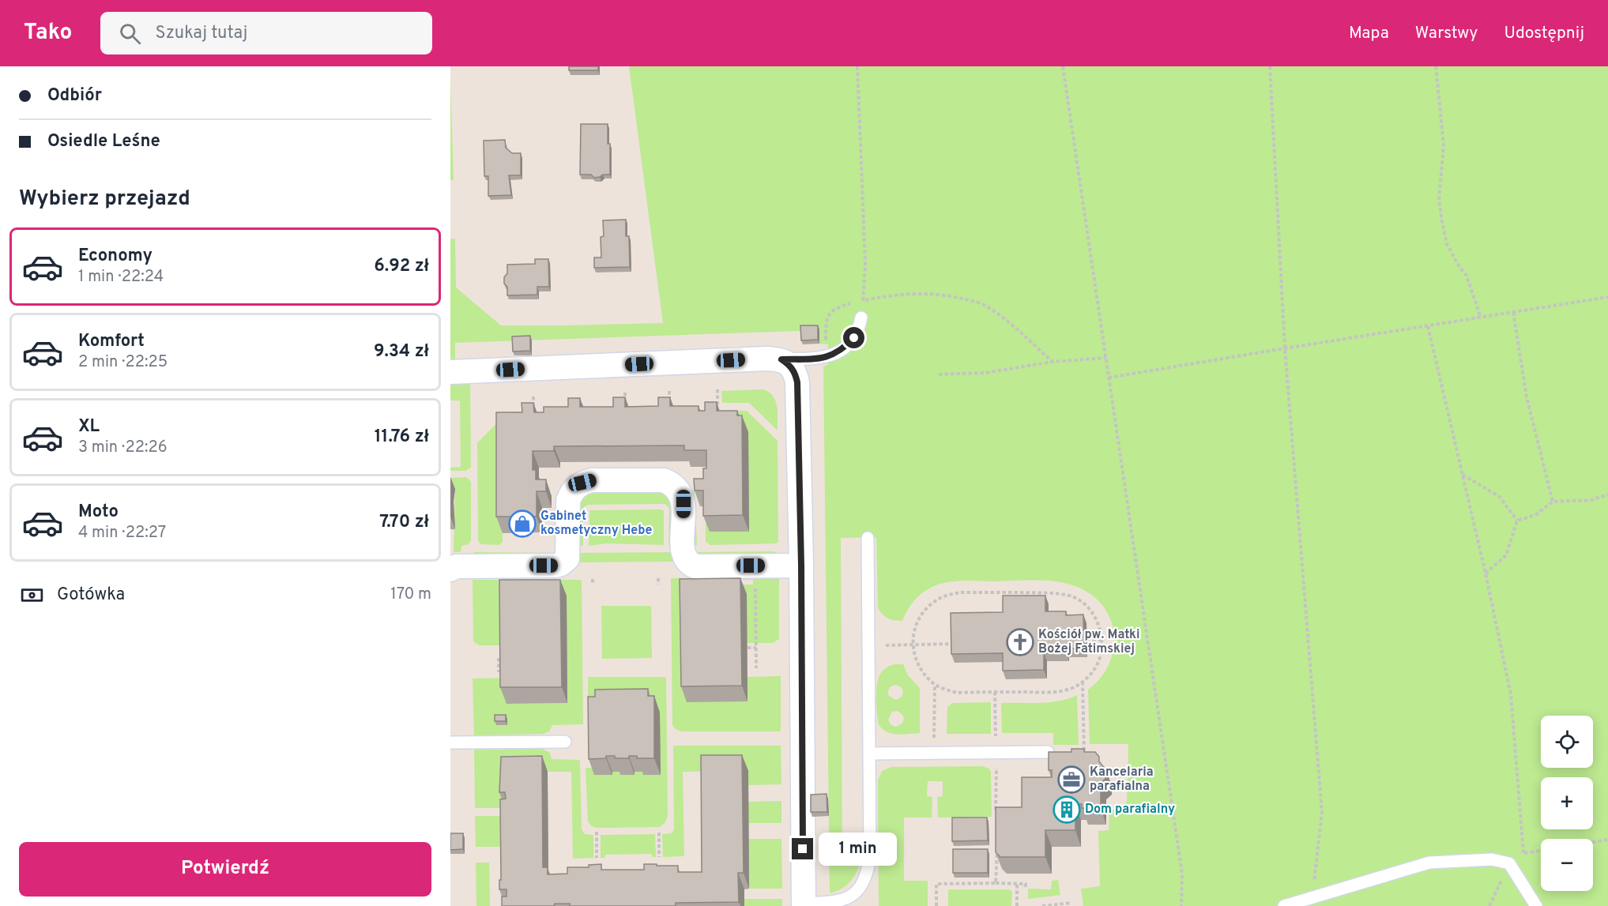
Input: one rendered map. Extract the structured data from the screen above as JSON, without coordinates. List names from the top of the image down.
{
  "places": {
    "shop": ["Gabinet kosmetyczny Hebe"],
    "church": ["Kościół pw. Matki Bożej Fatimskiej"],
    "office": ["Kancelaria parafialna"],
    "building": ["Dom parafialny"]
  },
  "page": {
    "header": "Tako",
    "search": "Szukaj tutaj",
    "nav": ["Mapa", "Warstwy", "Udostępnij"],
    "banner": ["Odbiór", "Osiedle Leśne"],
    "heading": "Wybierz przejazd",
    "list": [
      {
        "name": "Economy",
        "note": "1 min · 22:24",
        "value": "6.92 zł"
      },
      {
        "name": "Komfort",
        "note": "2 min · 22:25",
        "value": "9.34 zł"
      },
      {
        "name": "XL",
        "note": "3 min · 22:26",
        "value": "11.76 zł"
      },
      {
        "name": "Moto",
        "note": "4 min · 22:27",
        "value": "7.70 zł"
      }
    ],
    "pay": ["Gotówka", "170 m"],
    "map_buttons": ["+", "−"],
    "buttons": "Potwierdź",
    "bubble": "1 min"
  }
}
